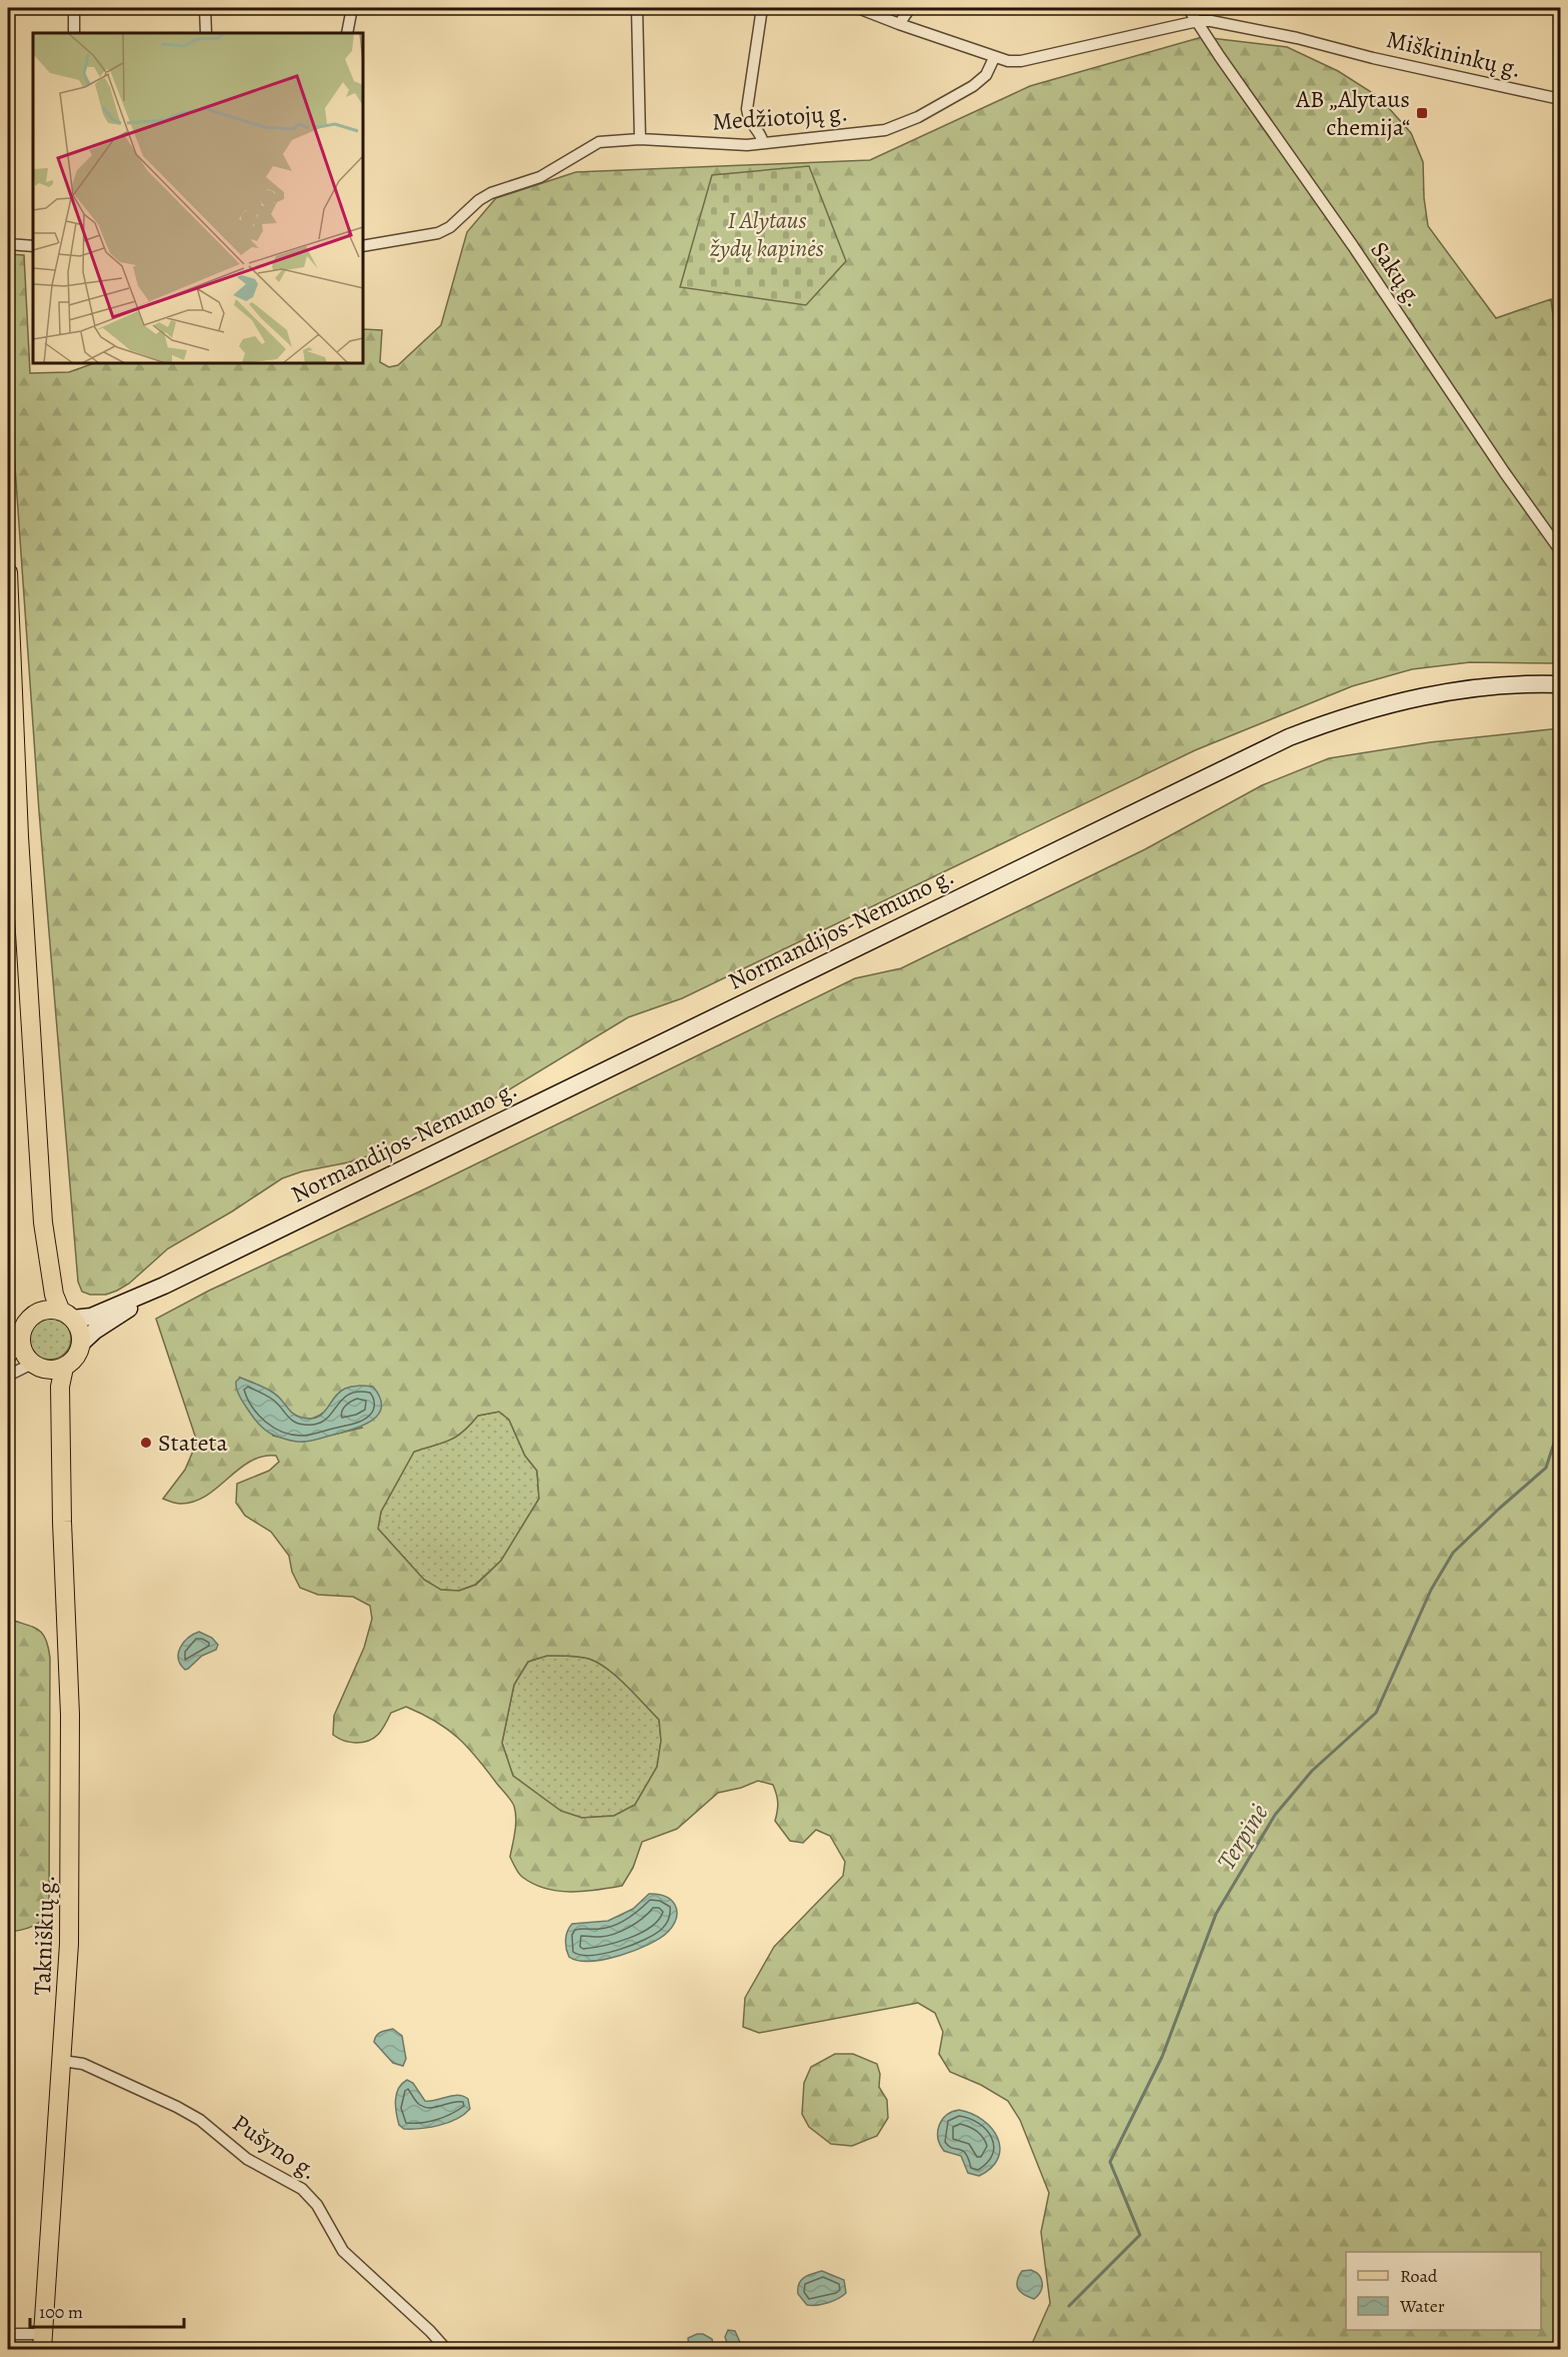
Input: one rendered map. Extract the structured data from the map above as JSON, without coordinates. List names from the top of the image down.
{
  "streets": {
    "main road": ["Normandijos-Nemuno g.", "Takniškių g."],
    "street": [
      "Miškininkų g.",
      "Medžiotojų g.",
      "Sakų g.",
      "Pušyno g."
    ]
  },
  "crossings": [
    ["Miškininkų g.", "Sakų g."],
    ["Takniškių g.", "Pušyno g."]
  ],
  "water": ["Terpinė"],
  "parks": ["I Alytaus žydų kapinės"],
  "places": {
    "transit": ["AB „Alytaus chemija“"],
    "other": ["Stateta"]
  },
  "legend": ["Road", "Water"],
  "scale_bar": "100 m"
}
